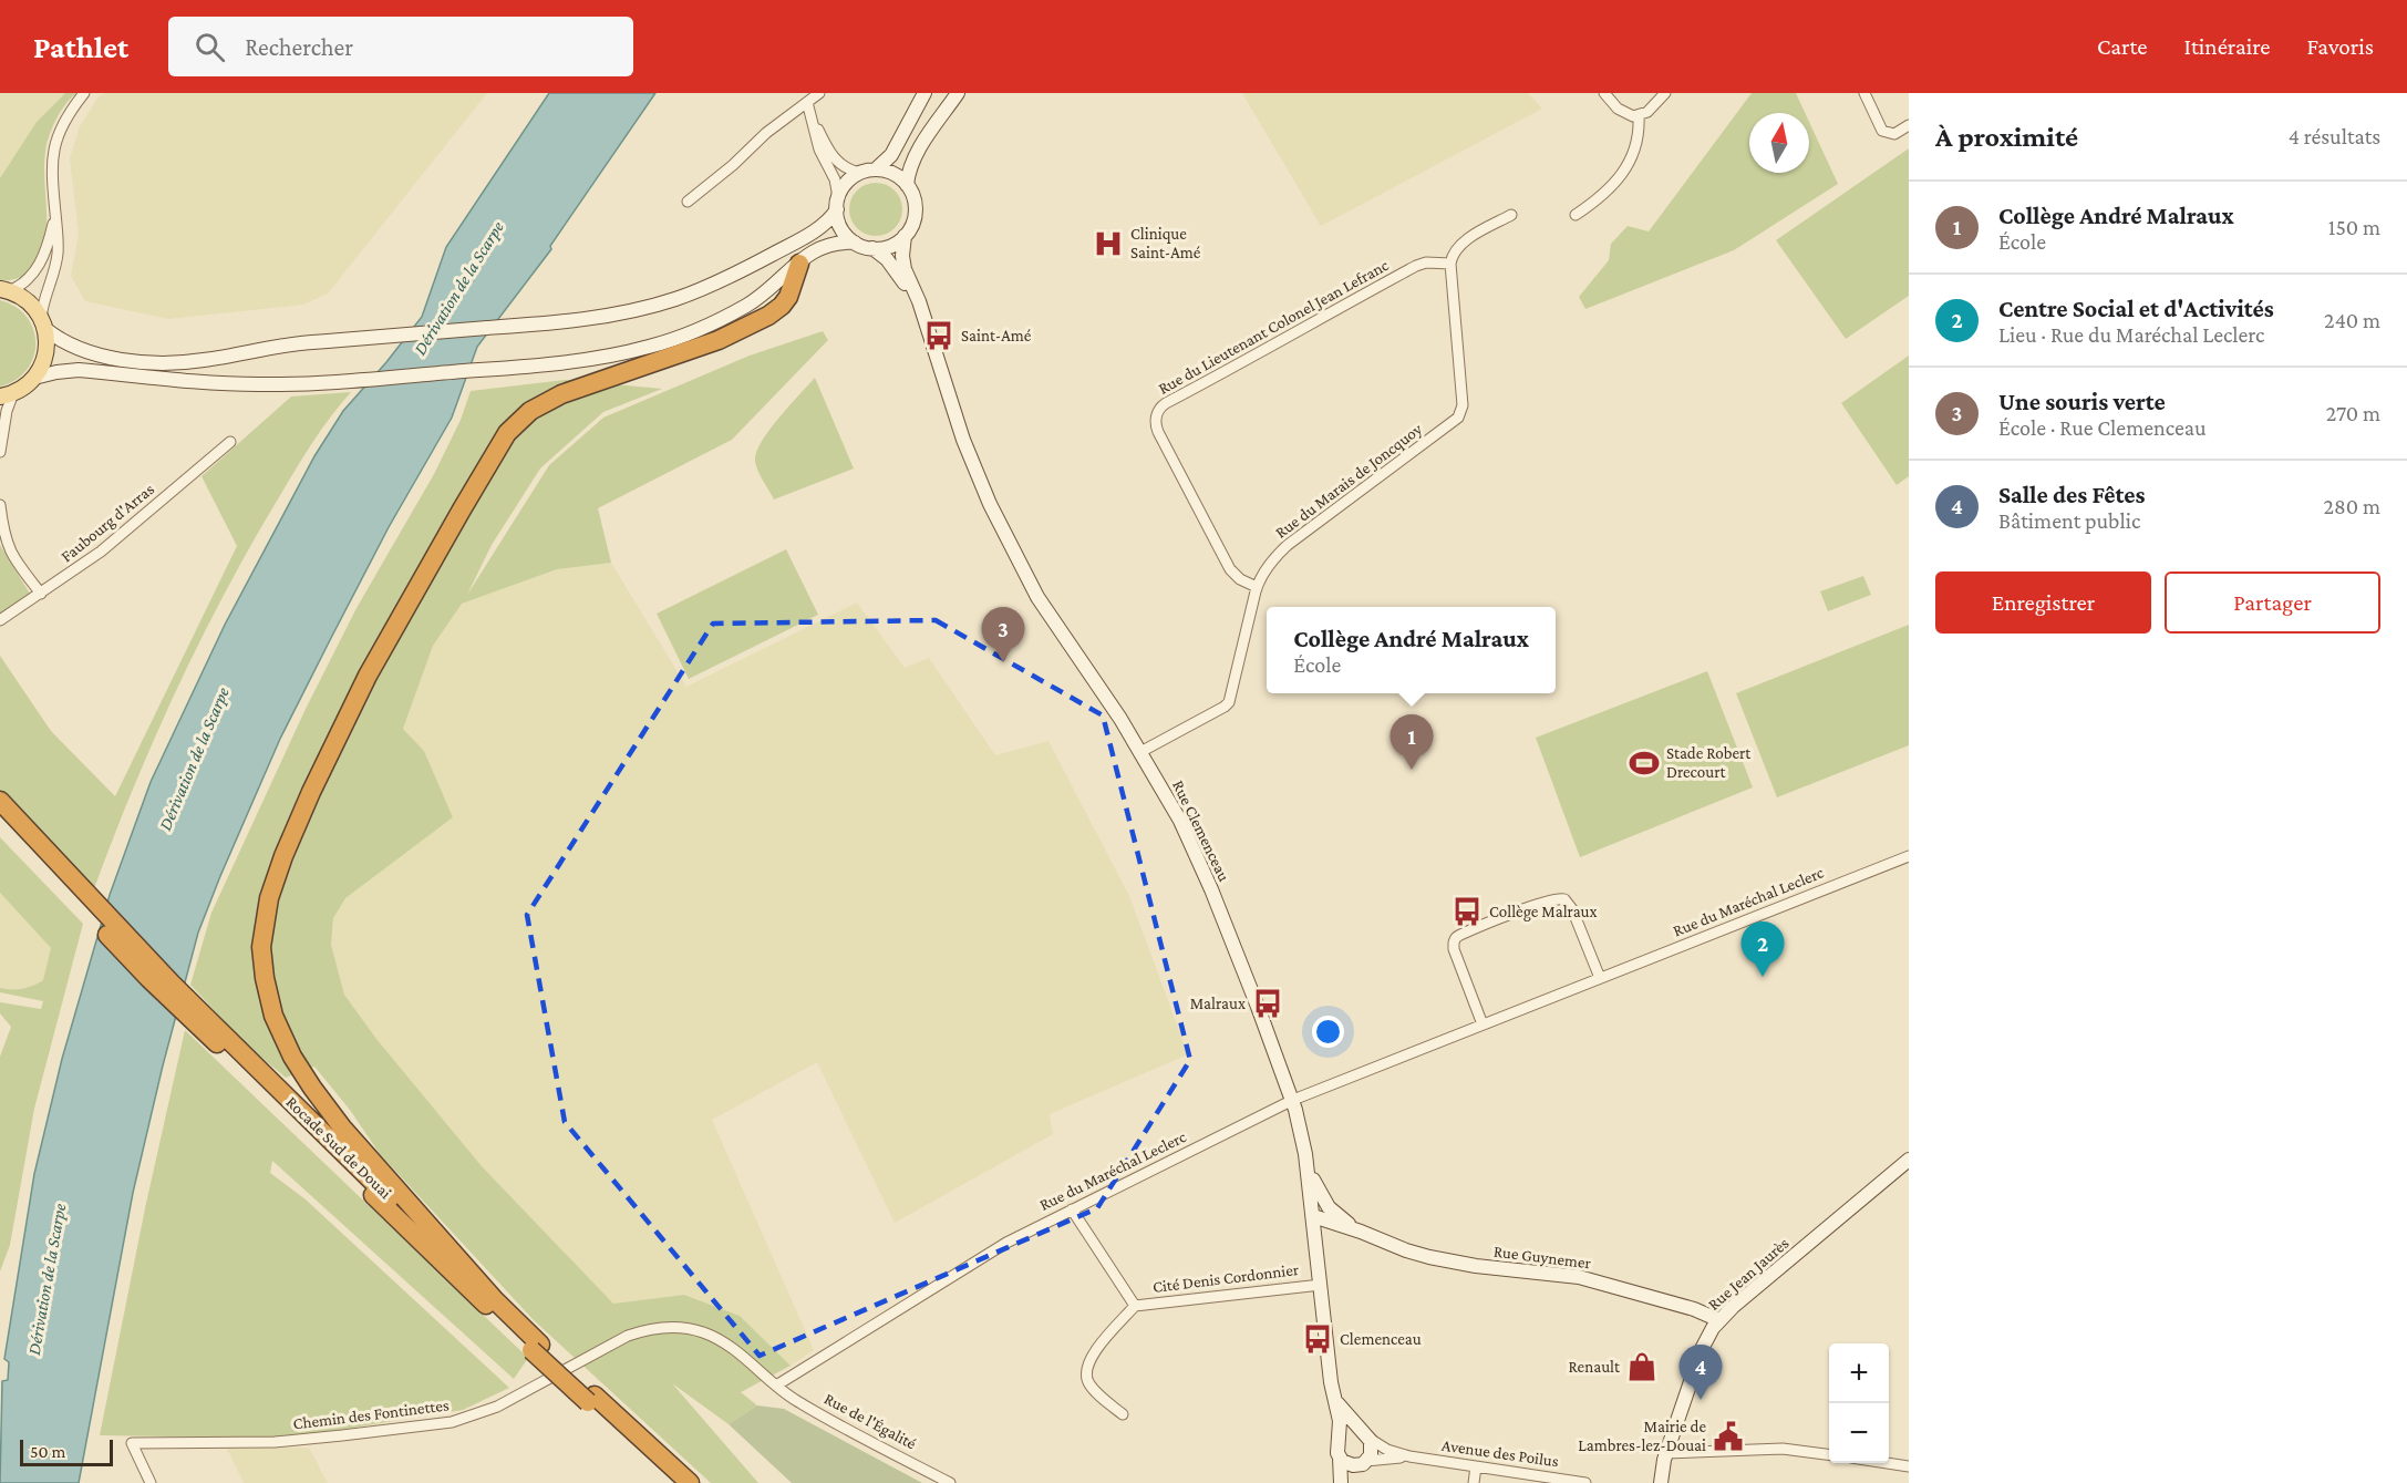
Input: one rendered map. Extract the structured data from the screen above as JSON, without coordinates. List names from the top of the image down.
{
  "streets": {
    "highway": ["Rocade Sud de Douai"],
    "street": [
      "Rue du Lieutenant Colonel Jean Lefranc",
      "Rue du Marais de Joncquoy",
      "Faubourg d'Arras",
      "Rue Clemenceau",
      "Rue du Maréchal Leclerc",
      "Rue Guynemer",
      "Rue Jean Jaurès",
      "Cité Denis Cordonnier",
      "Chemin des Fontinettes",
      "Rue de l'Égalité",
      "Avenue des Poilus"
    ]
  },
  "crossings": [
    ["Rue du Lieutenant Colonel Jean Lefranc", "Rue du Marais de Joncquoy"],
    ["Rue du Marais de Joncquoy", "Rue Clemenceau"],
    ["Rue Clemenceau", "Rue du Maréchal Leclerc"],
    ["Rue Clemenceau", "Rue Guynemer"],
    ["Rue Clemenceau", "Cité Denis Cordonnier"],
    ["Rue Clemenceau", "Avenue des Poilus"],
    ["Rue du Maréchal Leclerc", "Cité Denis Cordonnier"],
    ["Rue du Maréchal Leclerc", "Chemin des Fontinettes"],
    ["Rue du Maréchal Leclerc", "Rue de l'Égalité"],
    ["Rue Guynemer", "Rue Jean Jaurès"],
    ["Chemin des Fontinettes", "Rue de l'Égalité"]
  ],
  "water": ["Dérivation de la Scarpe"],
  "places": {
    "hospital": ["Clinique Saint-Amé"],
    "bus stop": [
      "Saint-Amé",
      "Collège Malraux",
      "Malraux",
      "Clemenceau"
    ],
    "sports": ["Stade Robert Drecourt"],
    "shop": ["Renault"],
    "public building": ["Mairie de Lambres-lez-Douai"]
  },
  "scale_bar": "50 m",
  "north": "top",
  "page": {
    "header": "Pathlet",
    "search": "Rechercher",
    "nav": ["Carte", "Itinéraire", "Favoris"],
    "heading": ["À proximité", "4 résultats"],
    "list": [
      {
        "mark": "1",
        "name": "Collège André Malraux",
        "note": "École",
        "value": "150 m"
      },
      {
        "mark": "2",
        "name": "Centre Social et d'Activités",
        "note": "Lieu · Rue du Maréchal Leclerc",
        "value": "240 m"
      },
      {
        "mark": "3",
        "name": "Une souris verte",
        "note": "École · Rue Clemenceau",
        "value": "270 m"
      },
      {
        "mark": "4",
        "name": "Salle des Fêtes",
        "note": "Bâtiment public",
        "value": "280 m"
      }
    ],
    "buttons": ["Enregistrer", "Partager"],
    "popup": ["Collège André Malraux", "École"],
    "pins": [
      "3",
      "1",
      "2",
      "4"
    ],
    "map_buttons": ["+", "−"],
    "scale": "50 m"
  }
}
